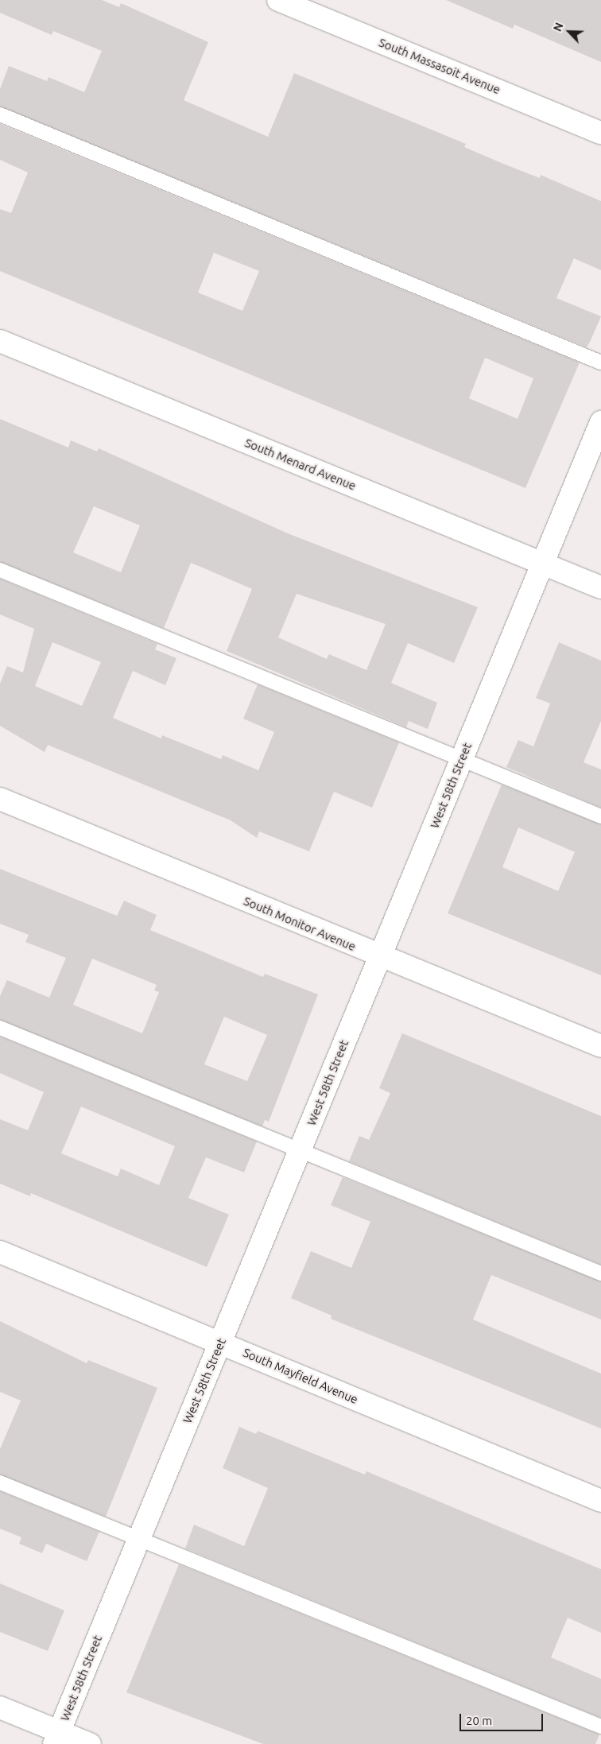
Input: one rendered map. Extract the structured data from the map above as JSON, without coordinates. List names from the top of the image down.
{
  "streets": {
    "street": [
      "South Massasoit Avenue",
      "South Menard Avenue",
      "West 58th Street",
      "South Monitor Avenue",
      "South Mayfield Avenue"
    ]
  },
  "crossings": [
    ["South Menard Avenue", "West 58th Street"],
    ["West 58th Street", "South Monitor Avenue"],
    ["West 58th Street", "South Mayfield Avenue"]
  ],
  "scale_bar": "20 m",
  "north": "top left"
}
